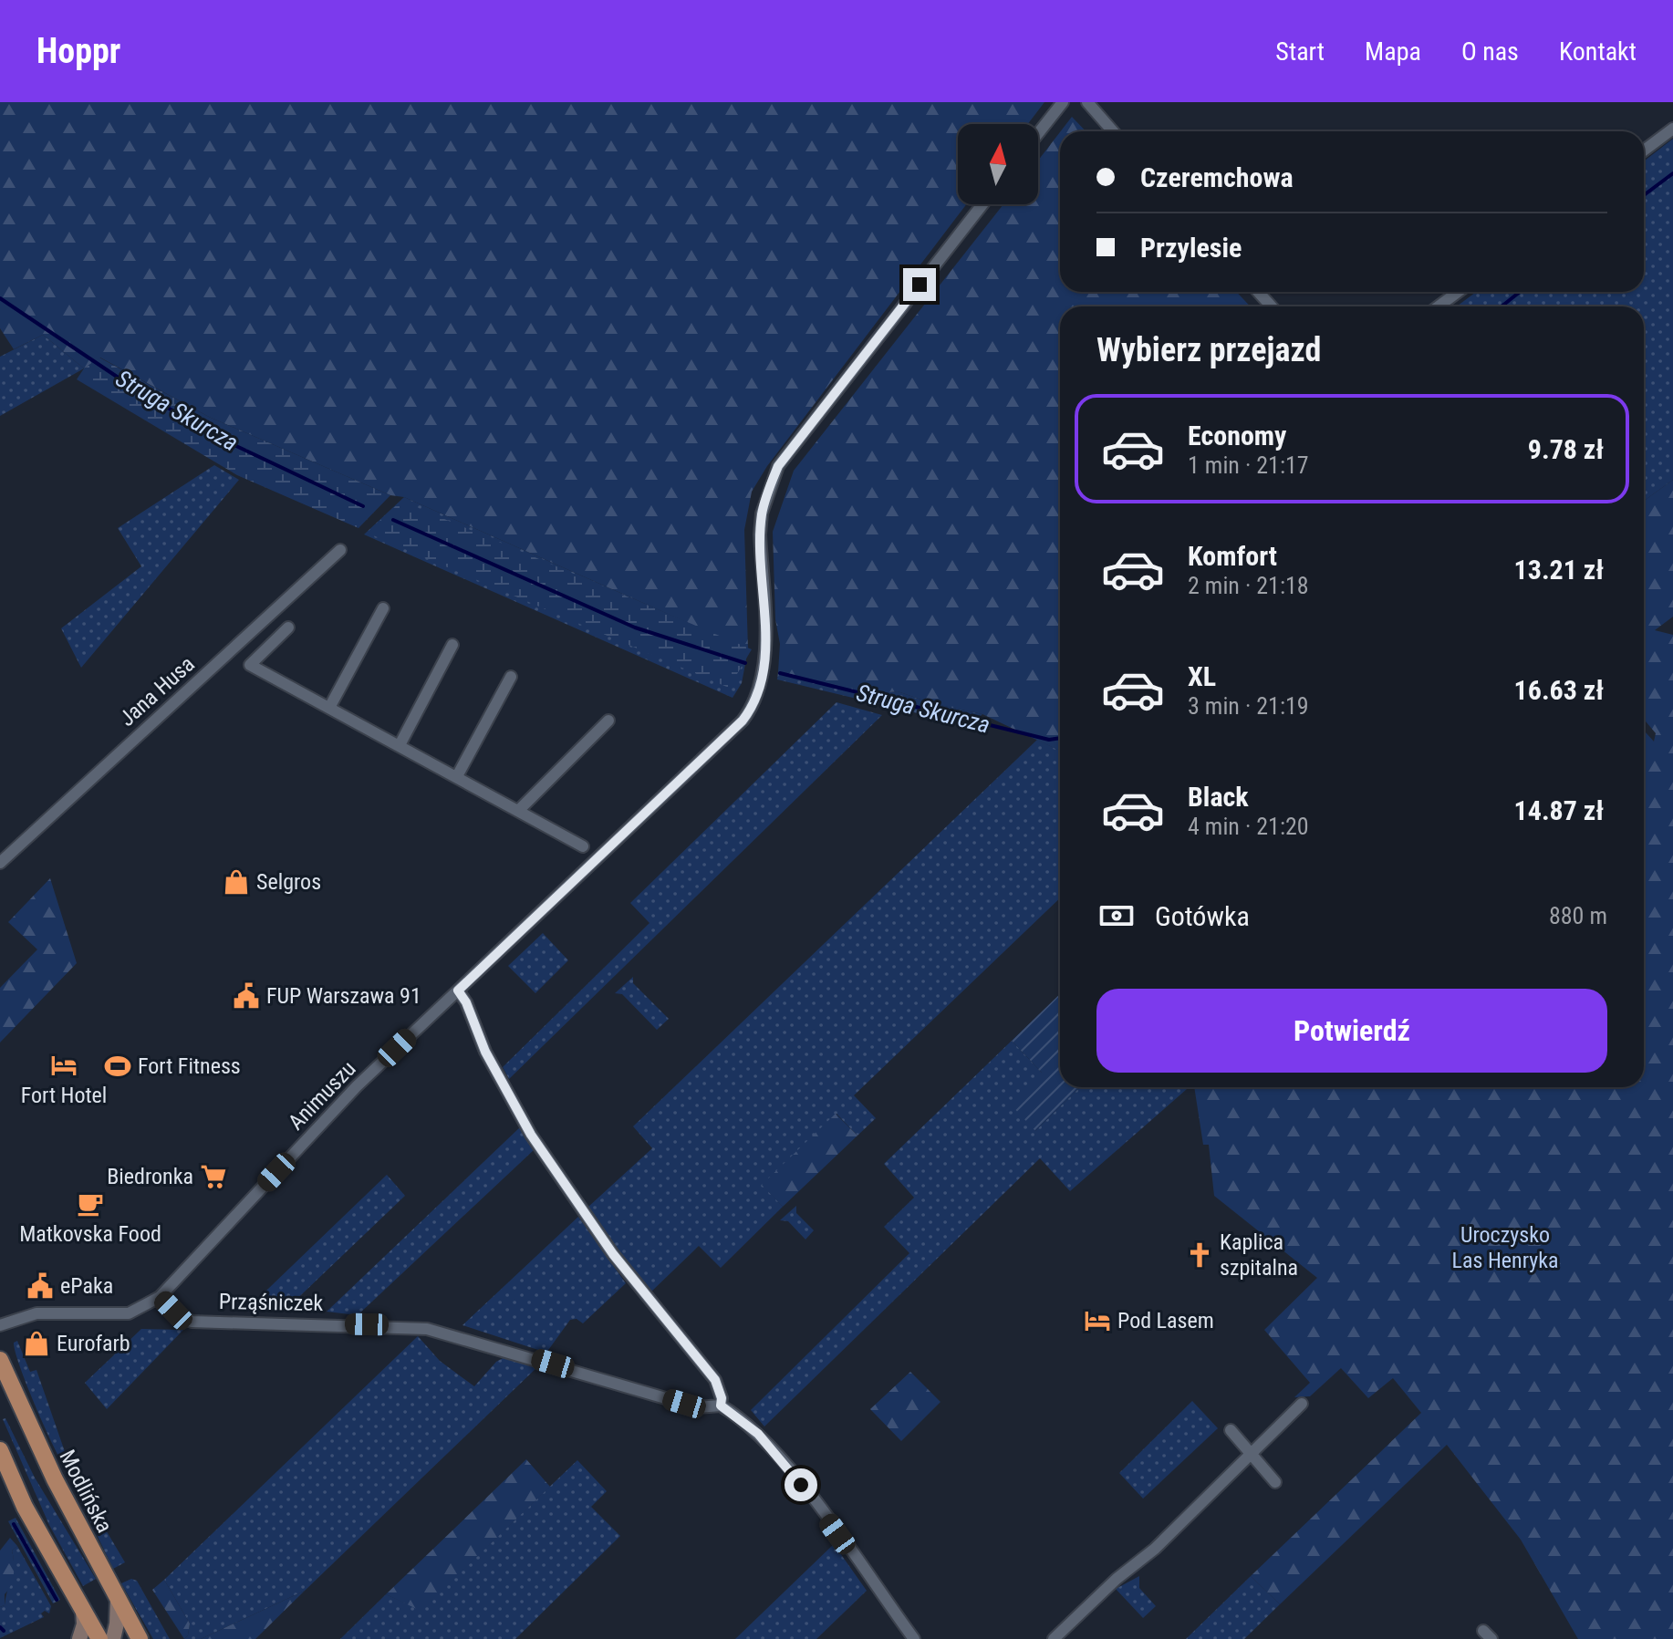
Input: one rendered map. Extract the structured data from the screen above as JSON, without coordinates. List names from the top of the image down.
{
  "streets": {
    "main road": ["Modlińska"],
    "street": ["Jana Husa", "Animuszu", "Prząśniczek"]
  },
  "crossings": [
    ["Animuszu", "Prząśniczek"]
  ],
  "water": ["Struga Skurcza"],
  "parks": ["Uroczysko Las Henryka"],
  "places": {
    "shop": ["Selgros", "Eurofarb"],
    "public building": ["FUP Warszawa 91", "ePaka"],
    "hotel": ["Fort Hotel", "Pod Lasem"],
    "sports": ["Fort Fitness"],
    "supermarket": ["Biedronka"],
    "cafe": ["Matkovska Food"],
    "church": ["Kaplica szpitalna"]
  },
  "north": "top",
  "page": {
    "header": "Hoppr",
    "nav": [
      "Start",
      "Mapa",
      "O nas",
      "Kontakt"
    ],
    "banner": ["Czeremchowa", "Przylesie"],
    "heading": "Wybierz przejazd",
    "list": [
      {
        "name": "Economy",
        "note": "1 min · 21:17",
        "value": "9.78 zł"
      },
      {
        "name": "Komfort",
        "note": "2 min · 21:18",
        "value": "13.21 zł"
      },
      {
        "name": "XL",
        "note": "3 min · 21:19",
        "value": "16.63 zł"
      },
      {
        "name": "Black",
        "note": "4 min · 21:20",
        "value": "14.87 zł"
      }
    ],
    "pay": ["Gotówka", "880 m"],
    "buttons": "Potwierdź"
  }
}
